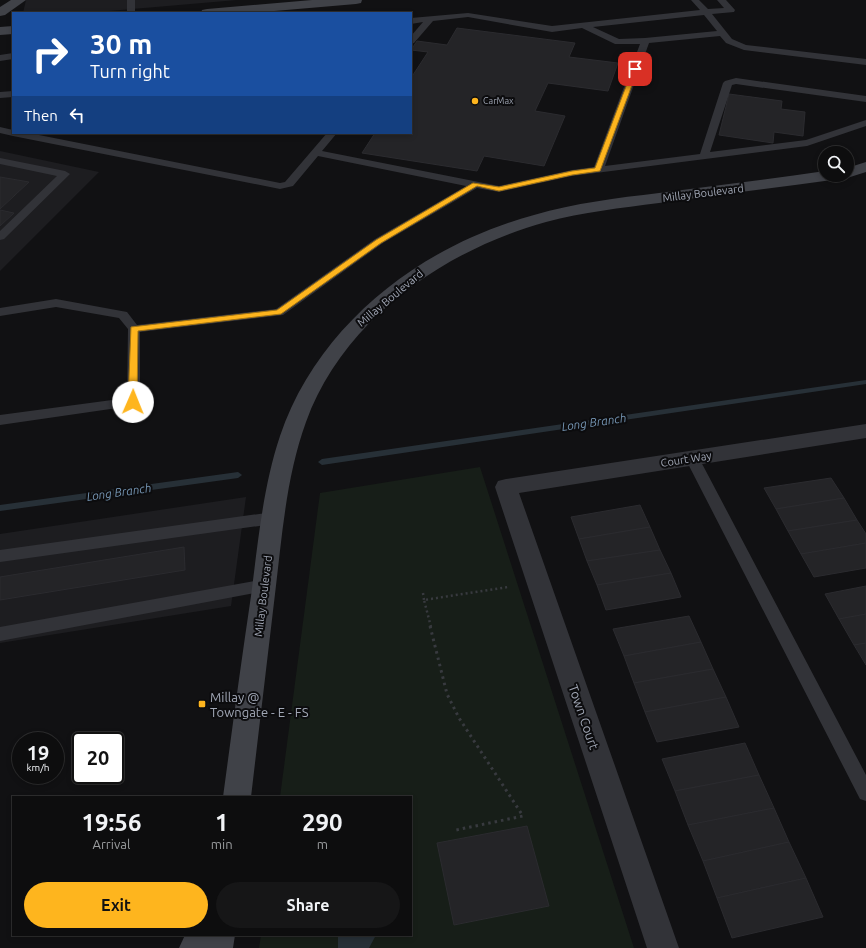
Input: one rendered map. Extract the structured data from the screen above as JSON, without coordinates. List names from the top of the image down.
{
  "streets": {
    "street": ["Millay Boulevard", "Court Way", "Town Court"]
  },
  "crossings": [
    ["Court Way", "Town Court"]
  ],
  "water": ["Long Branch"],
  "places": {
    "other": ["CarMax"],
    "transit": ["Millay @ Towngate - E - FS"]
  },
  "page": {
    "turn": ["30 m", "Turn right"],
    "then": "Then",
    "speed": "19 km/h",
    "limit": "20",
    "eta": [
      "19:56",
      "Arrival",
      "1",
      "min",
      "290",
      "m"
    ],
    "buttons": ["Exit", "Share"]
  }
}
